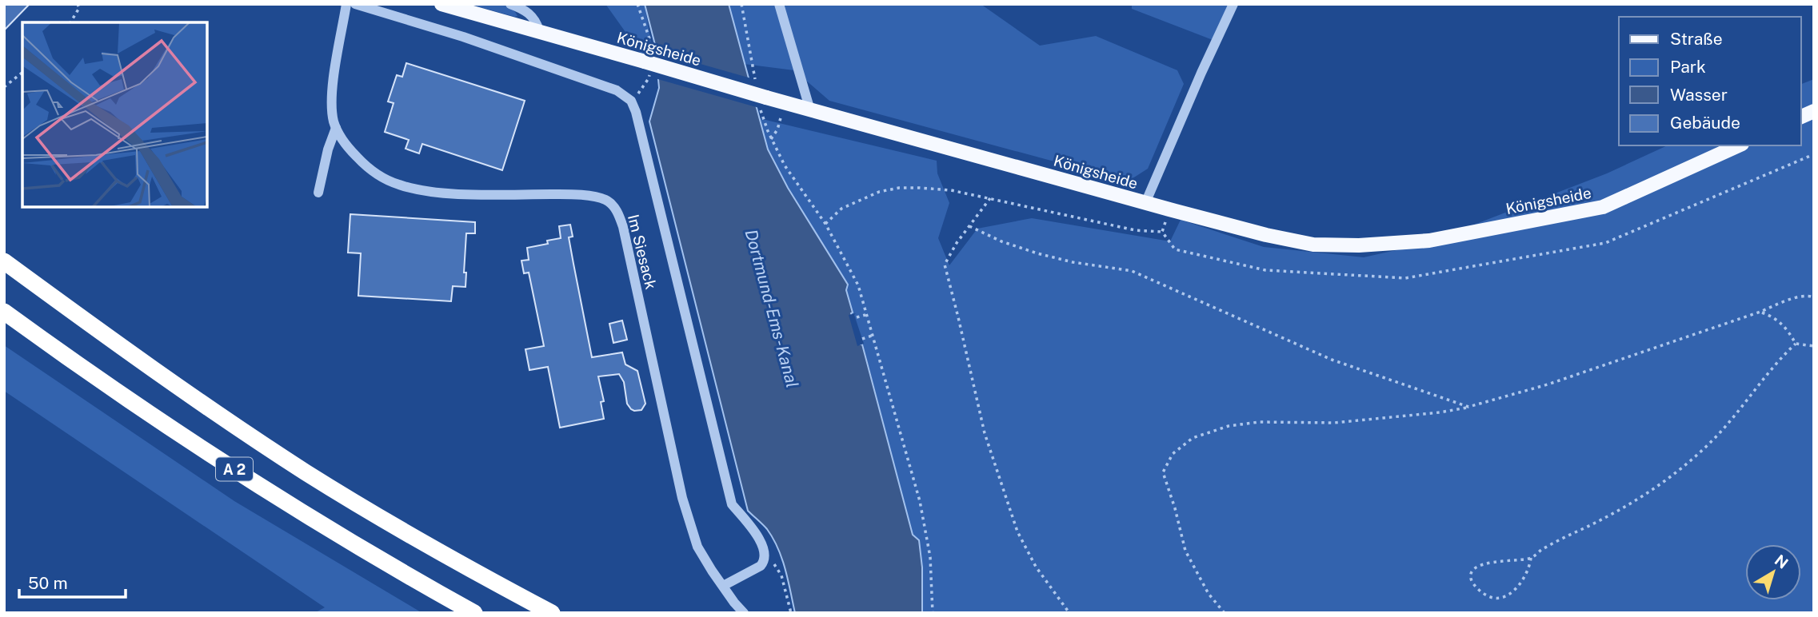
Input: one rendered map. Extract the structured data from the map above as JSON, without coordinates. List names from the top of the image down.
{
  "streets": {
    "highway": ["A 2"],
    "main road": ["Königsheide"],
    "street": ["Im Siesack"]
  },
  "water": ["Dortmund-Ems-Kanal"],
  "legend": [
    "Straße",
    "Park",
    "Wasser",
    "Gebäude"
  ],
  "scale_bar": "50 m",
  "north": "top right"
}
